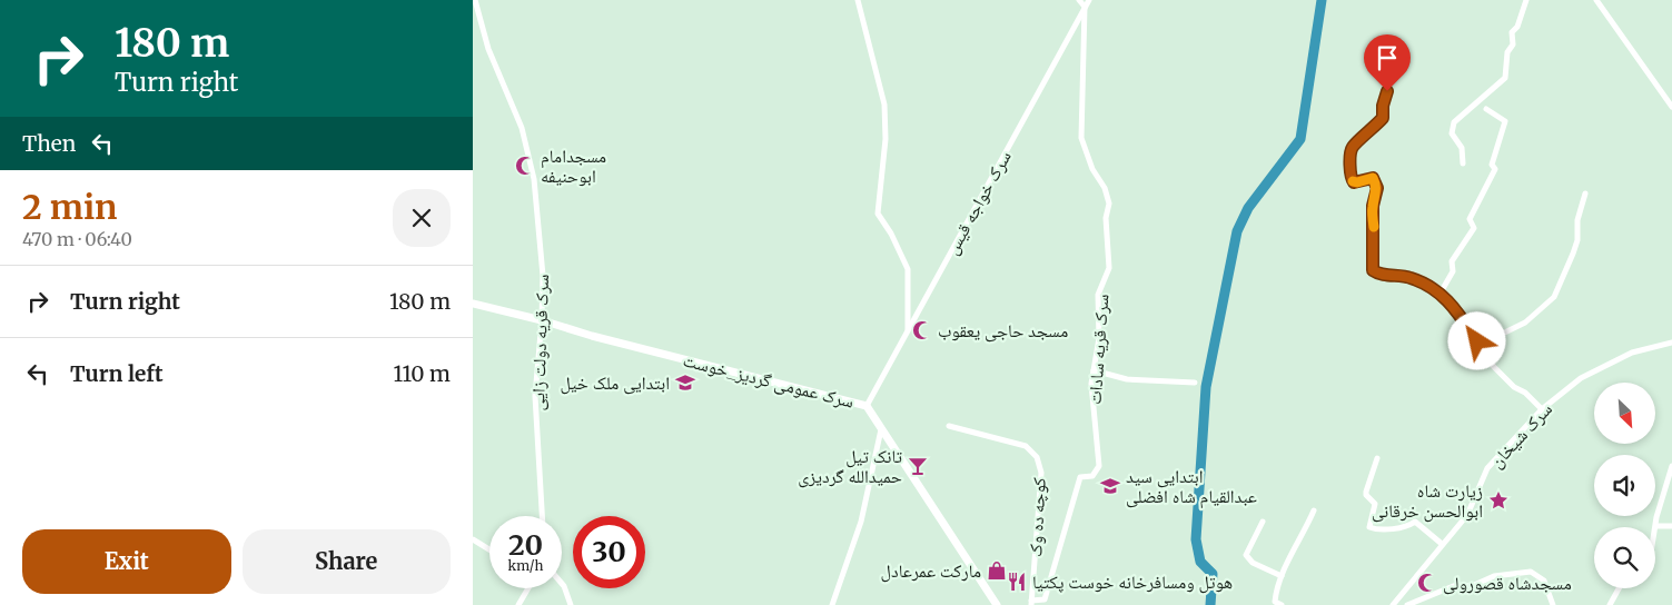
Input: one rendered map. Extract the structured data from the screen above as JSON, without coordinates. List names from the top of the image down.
{
  "streets": {
    "highway": ["سرک عمومی گردیز_خوست"],
    "street": [
      "سرک خواجه قیس",
      "سرک قریه دولت زایی",
      "سرک قریه سادات",
      "سرک شیخان",
      "کوچه ده وک"
    ]
  },
  "crossings": [
    ["سرک خواجه قیس", "سرک قریه سادات"],
    ["سرک خواجه قیس", "سرک عمومی گردیز_خوست"],
    ["سرک قریه دولت زایی", "سرک عمومی گردیز_خوست"],
    ["سرک قریه سادات", "کوچه ده وک"]
  ],
  "places": {
    "mosque": ["مسجدامام ابوحنیفه", "مسجد حاجی یعقوب", "مسجدشاه قصورولی"],
    "school or university": ["ابتدایی ملک خیل", "ابتدایی سید عبدالقیام شاه افضلی"],
    "bar": ["تانک تیل حمیدالله گردیزی"],
    "place": ["زیارت شاه ابوالحسن خرقانی"],
    "shop": ["مارکت عمرعادل"],
    "restaurant": ["هوتل ومسافرخانه خوست پکتیا"]
  },
  "north": "bottom right",
  "page": {
    "turn": ["180 m", "Turn right"],
    "then": "Then",
    "heading": ["2 min", "470 m · 06:40"],
    "list": [
      {
        "name": "Turn right",
        "value": "180 m"
      },
      {
        "name": "Turn left",
        "value": "110 m"
      }
    ],
    "speed": "20 km/h",
    "limit": "30",
    "buttons": ["Exit", "Share"]
  }
}
